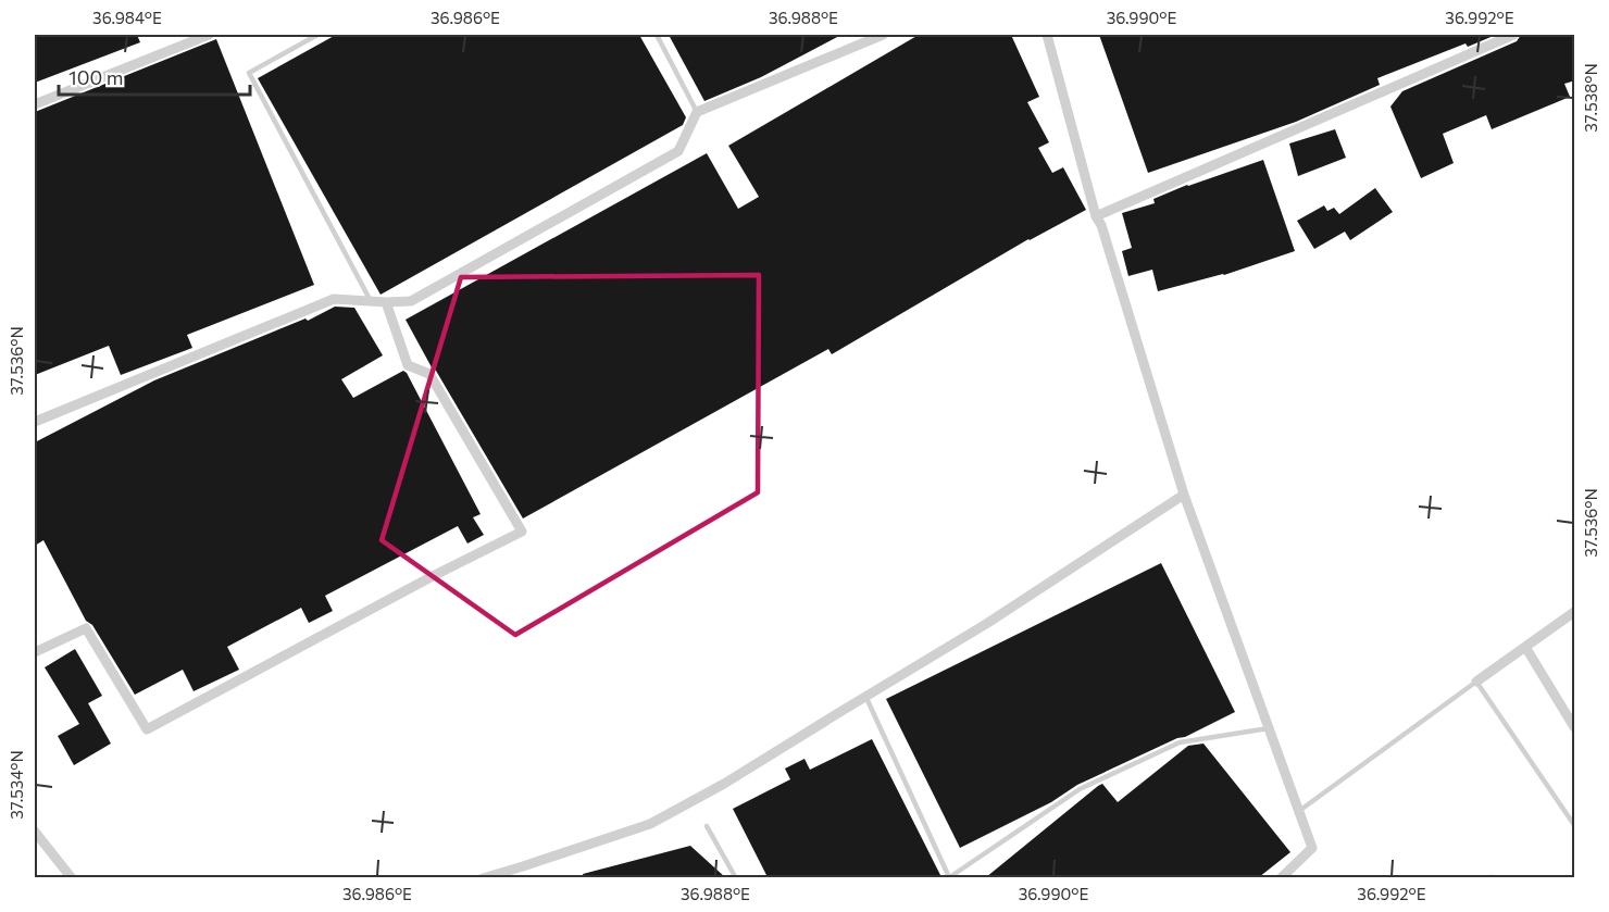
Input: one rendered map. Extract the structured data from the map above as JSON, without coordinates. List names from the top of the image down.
{
  "scale_bar": "100 m",
  "coordinates": [
    "36.984°E",
    "36.986°E",
    "36.988°E",
    "36.990°E",
    "36.992°E",
    "37.538°N",
    "37.536°N",
    "37.534°N"
  ]
}
